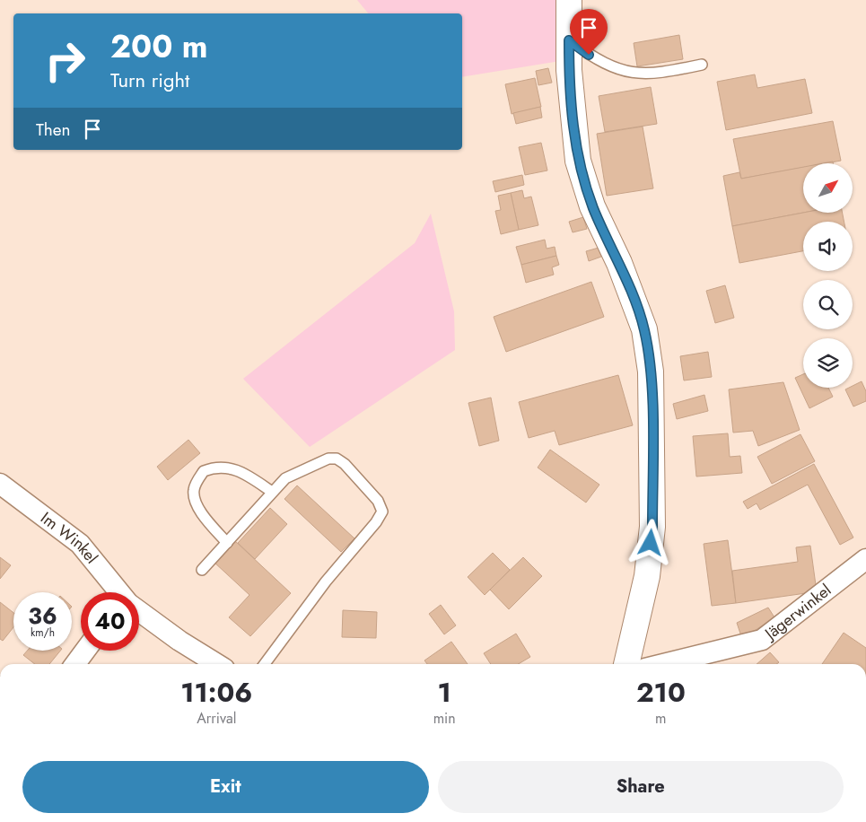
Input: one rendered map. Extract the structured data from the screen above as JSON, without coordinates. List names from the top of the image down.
{
  "streets": {
    "street": ["Im Winkel", "Jägerwinkel"]
  },
  "north": "top right",
  "page": {
    "turn": ["200 m", "Turn right"],
    "then": "Then",
    "speed": "36 km/h",
    "limit": "40",
    "eta": [
      "11:06",
      "Arrival",
      "1",
      "min",
      "210",
      "m"
    ],
    "buttons": ["Exit", "Share"]
  }
}
